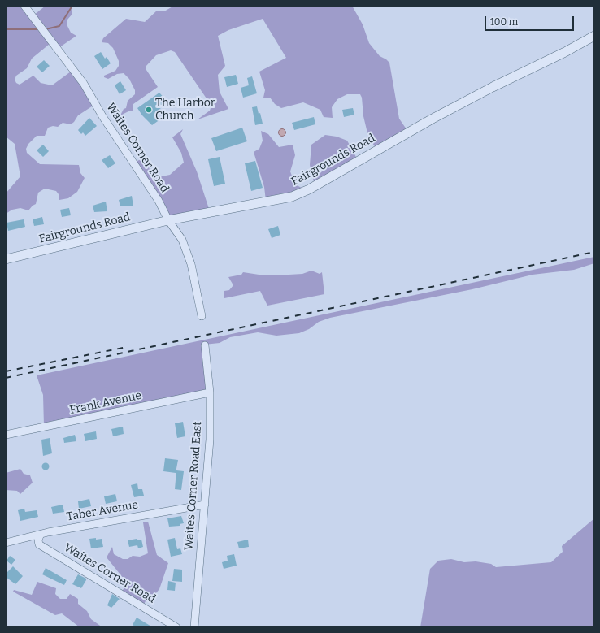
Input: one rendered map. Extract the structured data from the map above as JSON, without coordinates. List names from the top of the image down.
{
  "streets": {
    "street": [
      "Waites Corner Road",
      "Fairgrounds Road",
      "Frank Avenue",
      "Waites Corner Road East",
      "Taber Avenue"
    ]
  },
  "crossings": [
    ["Waites Corner Road", "Fairgrounds Road"],
    ["Waites Corner Road", "Taber Avenue"],
    ["Frank Avenue", "Waites Corner Road East"],
    ["Waites Corner Road East", "Taber Avenue"]
  ],
  "places": ["The Harbor Church"],
  "scale_bar": "100 m"
}
